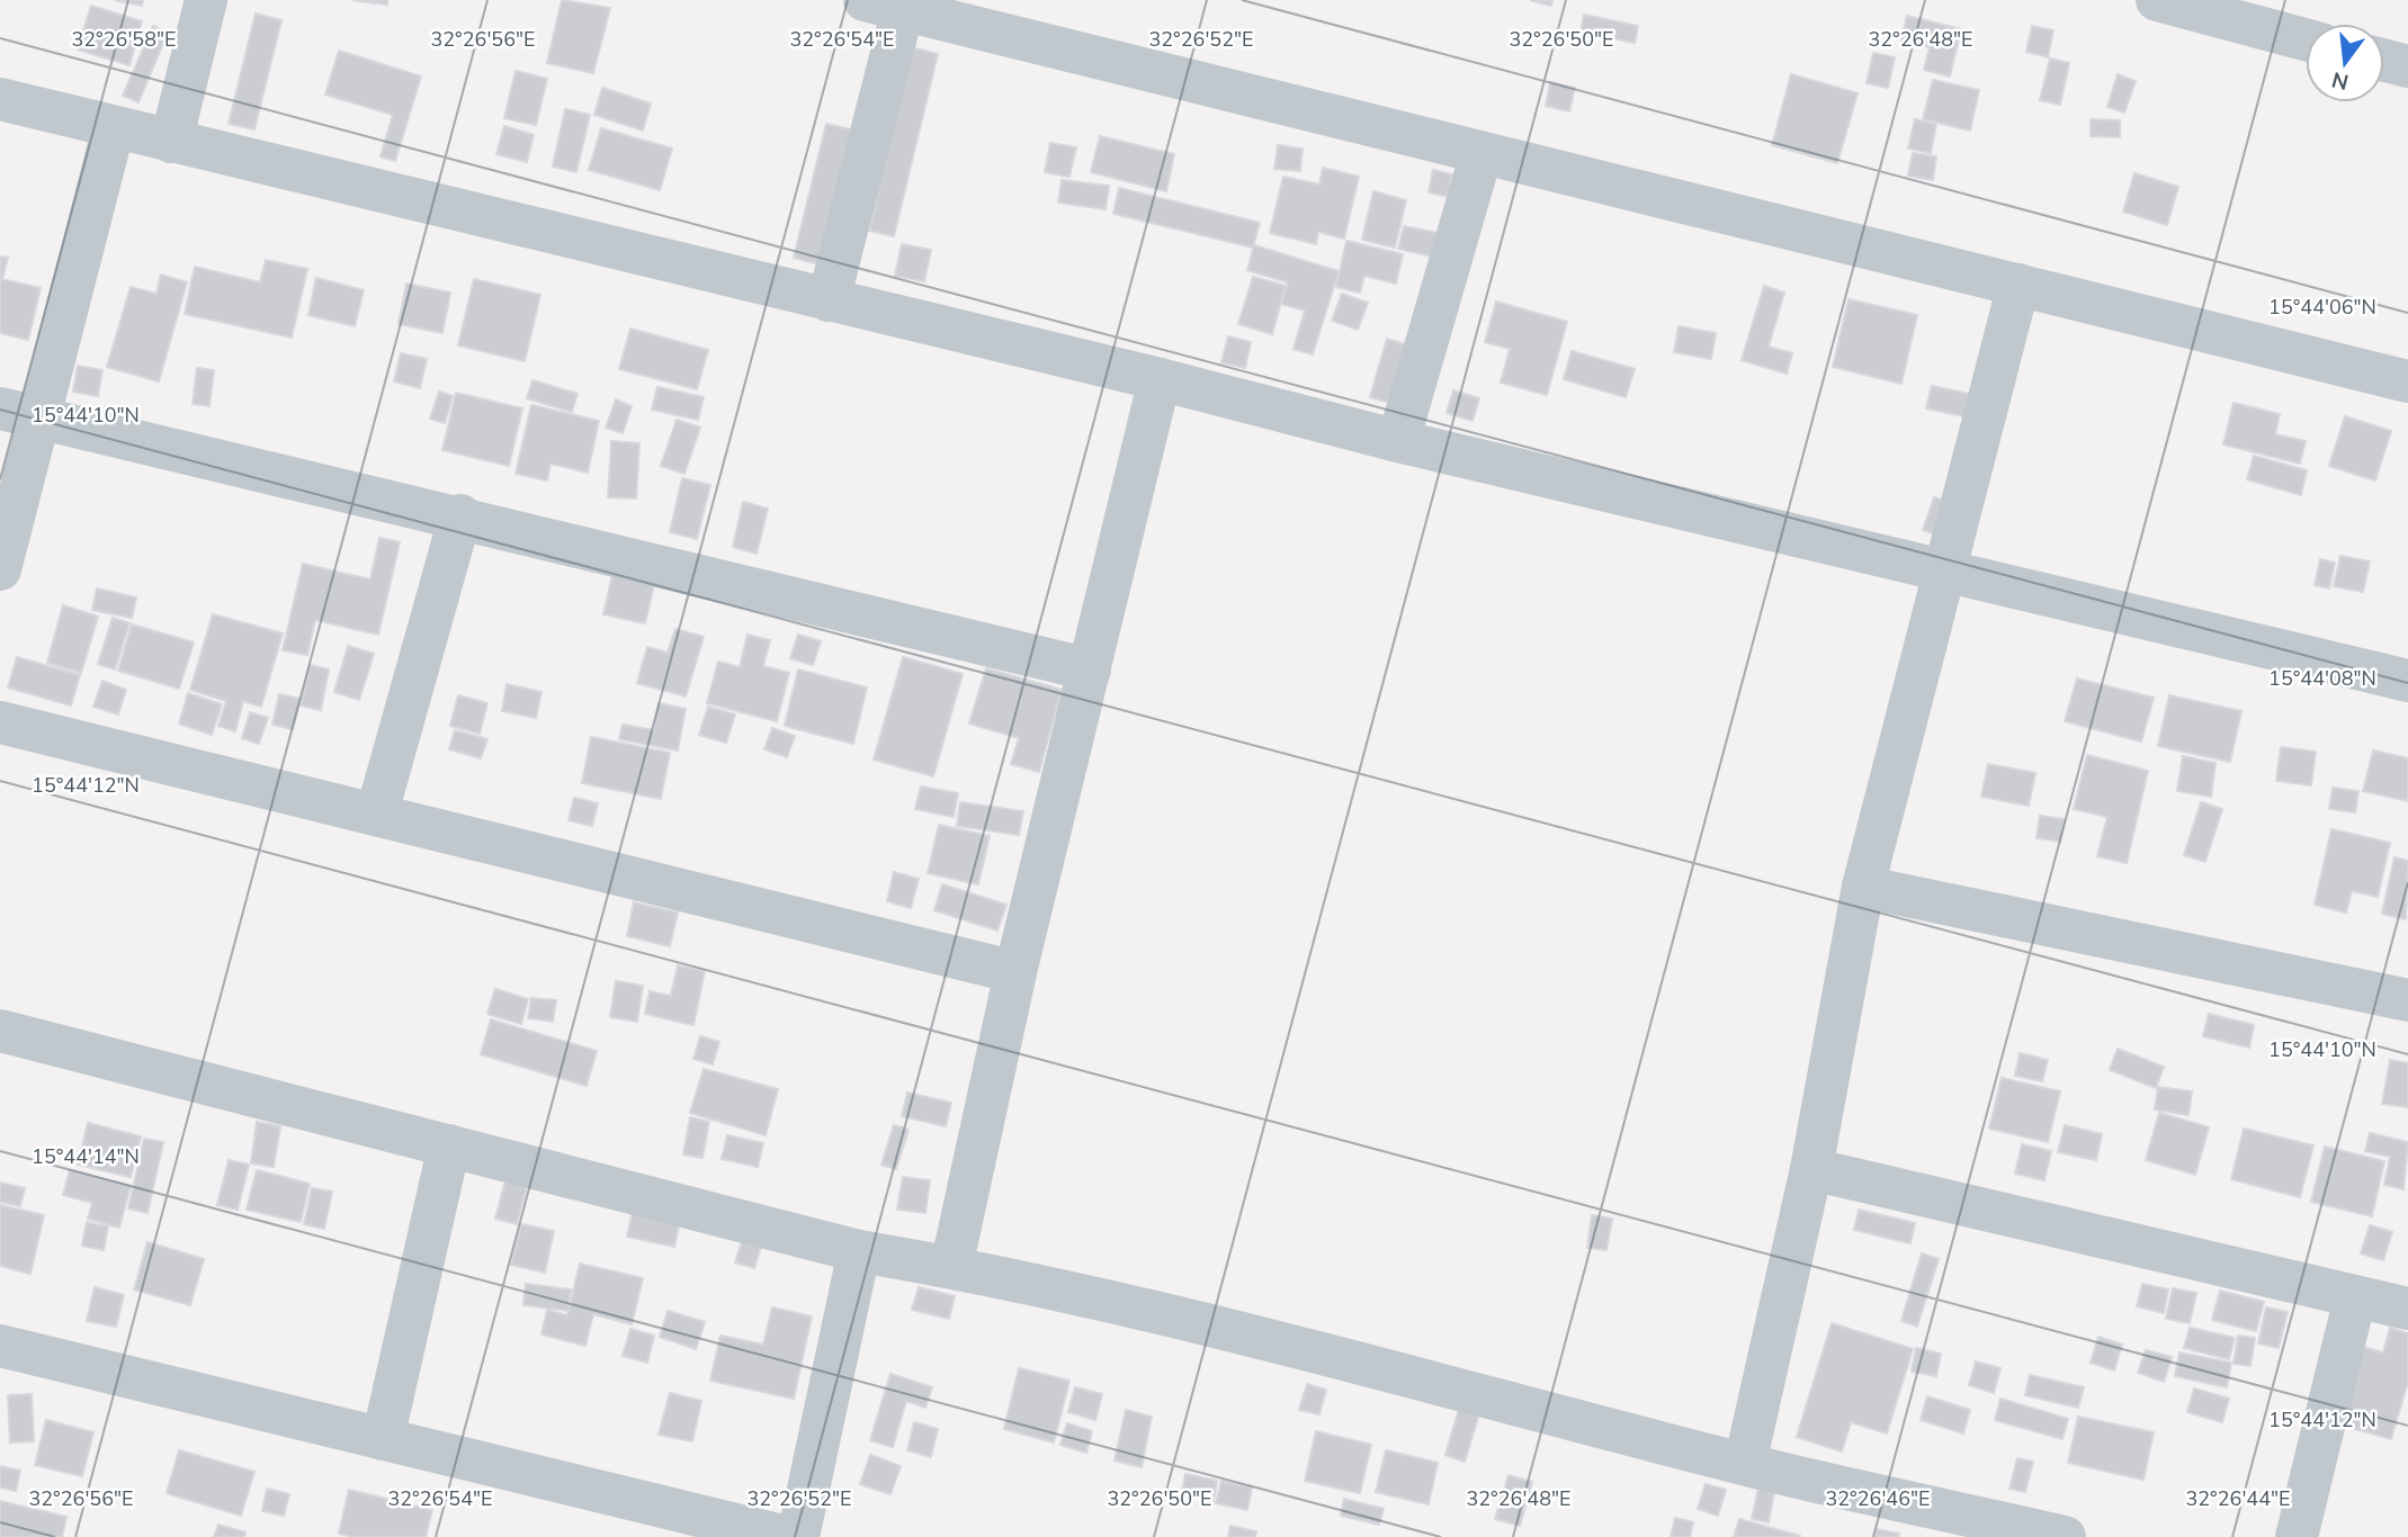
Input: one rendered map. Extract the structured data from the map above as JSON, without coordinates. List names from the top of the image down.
{
  "north": "bottom",
  "coordinates": [
    "32°26'58\"E",
    "32°26'56\"E",
    "32°26'54\"E",
    "32°26'52\"E",
    "32°26'50\"E",
    "32°26'48\"E",
    "15°44'06\"N",
    "15°44'10\"N",
    "15°44'08\"N",
    "15°44'12\"N",
    "15°44'14\"N",
    "32°26'46\"E",
    "32°26'44\"E"
  ]
}
